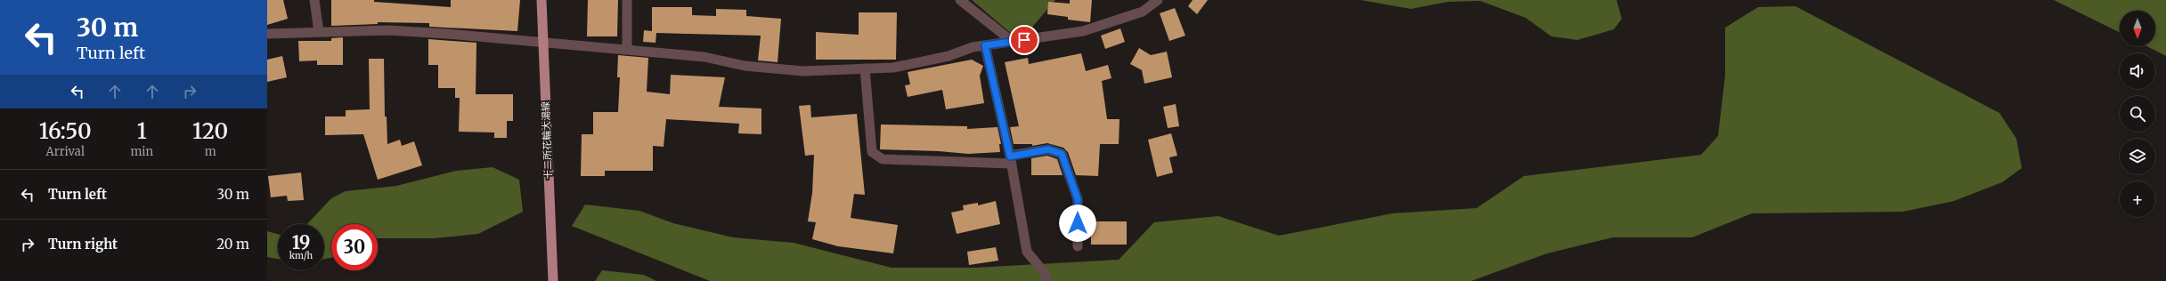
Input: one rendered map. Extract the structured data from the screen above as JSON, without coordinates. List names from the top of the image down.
{
  "streets": {
    "main road": ["十二所花輪大湯線"]
  },
  "north": "bottom",
  "page": {
    "turn": ["30 m", "Turn left"],
    "map_buttons": "+",
    "eta": [
      "16:50",
      "Arrival",
      "1",
      "min",
      "120",
      "m"
    ],
    "list": [
      {
        "name": "Turn left",
        "value": "30 m"
      },
      {
        "name": "Turn right",
        "value": "20 m"
      }
    ],
    "speed": "19 km/h",
    "limit": "30"
  }
}
